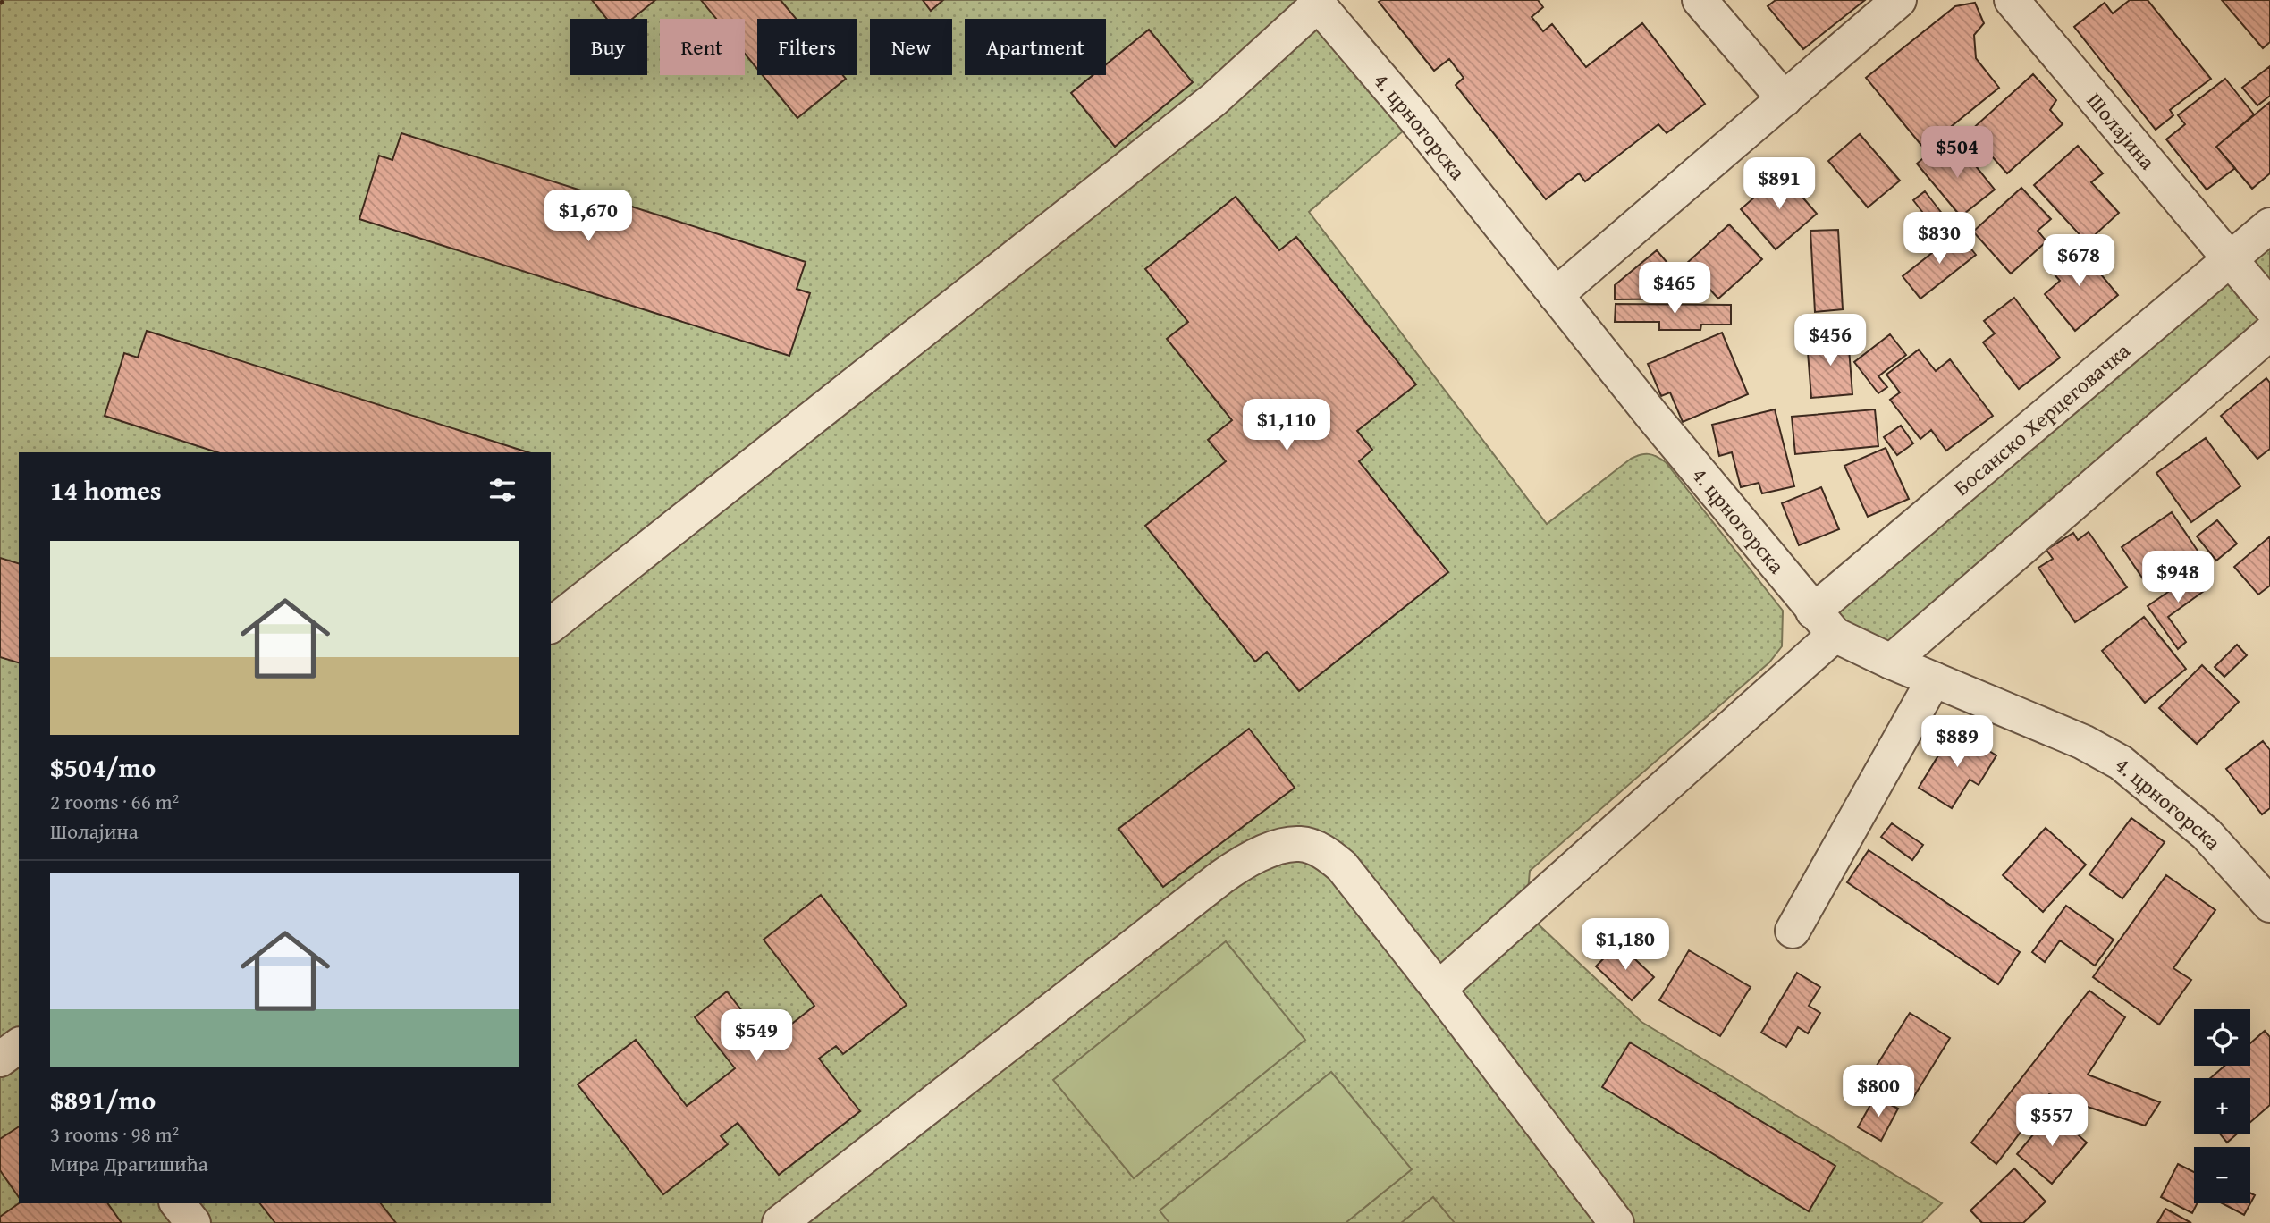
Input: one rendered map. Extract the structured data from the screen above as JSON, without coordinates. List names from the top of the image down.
{
  "streets": {
    "street": ["4. црногорска", "Шолајина", "Босанско Херцеговачка"]
  },
  "crossings": [
    ["4. црногорска", "Босанско Херцеговачка"],
    ["Шолајина", "Босанско Херцеговачка"]
  ],
  "page": {
    "chip": [
      "Buy",
      "Rent",
      "Filters",
      "New",
      "Apartment"
    ],
    "price": [
      "$504",
      "$891",
      "$1,670",
      "$830",
      "$678",
      "$465",
      "$456",
      "$1,110",
      "$948",
      "$889",
      "$1,180",
      "$549",
      "$800",
      "$557"
    ],
    "heading": "14 homes",
    "list": [
      {
        "name": "$504/mo",
        "note": "2 rooms · 66 m² · Шолајина"
      },
      {
        "name": "$891/mo",
        "note": "3 rooms · 98 m² · Мира Драгишића"
      }
    ],
    "map_buttons": ["+", "−"]
  }
}
